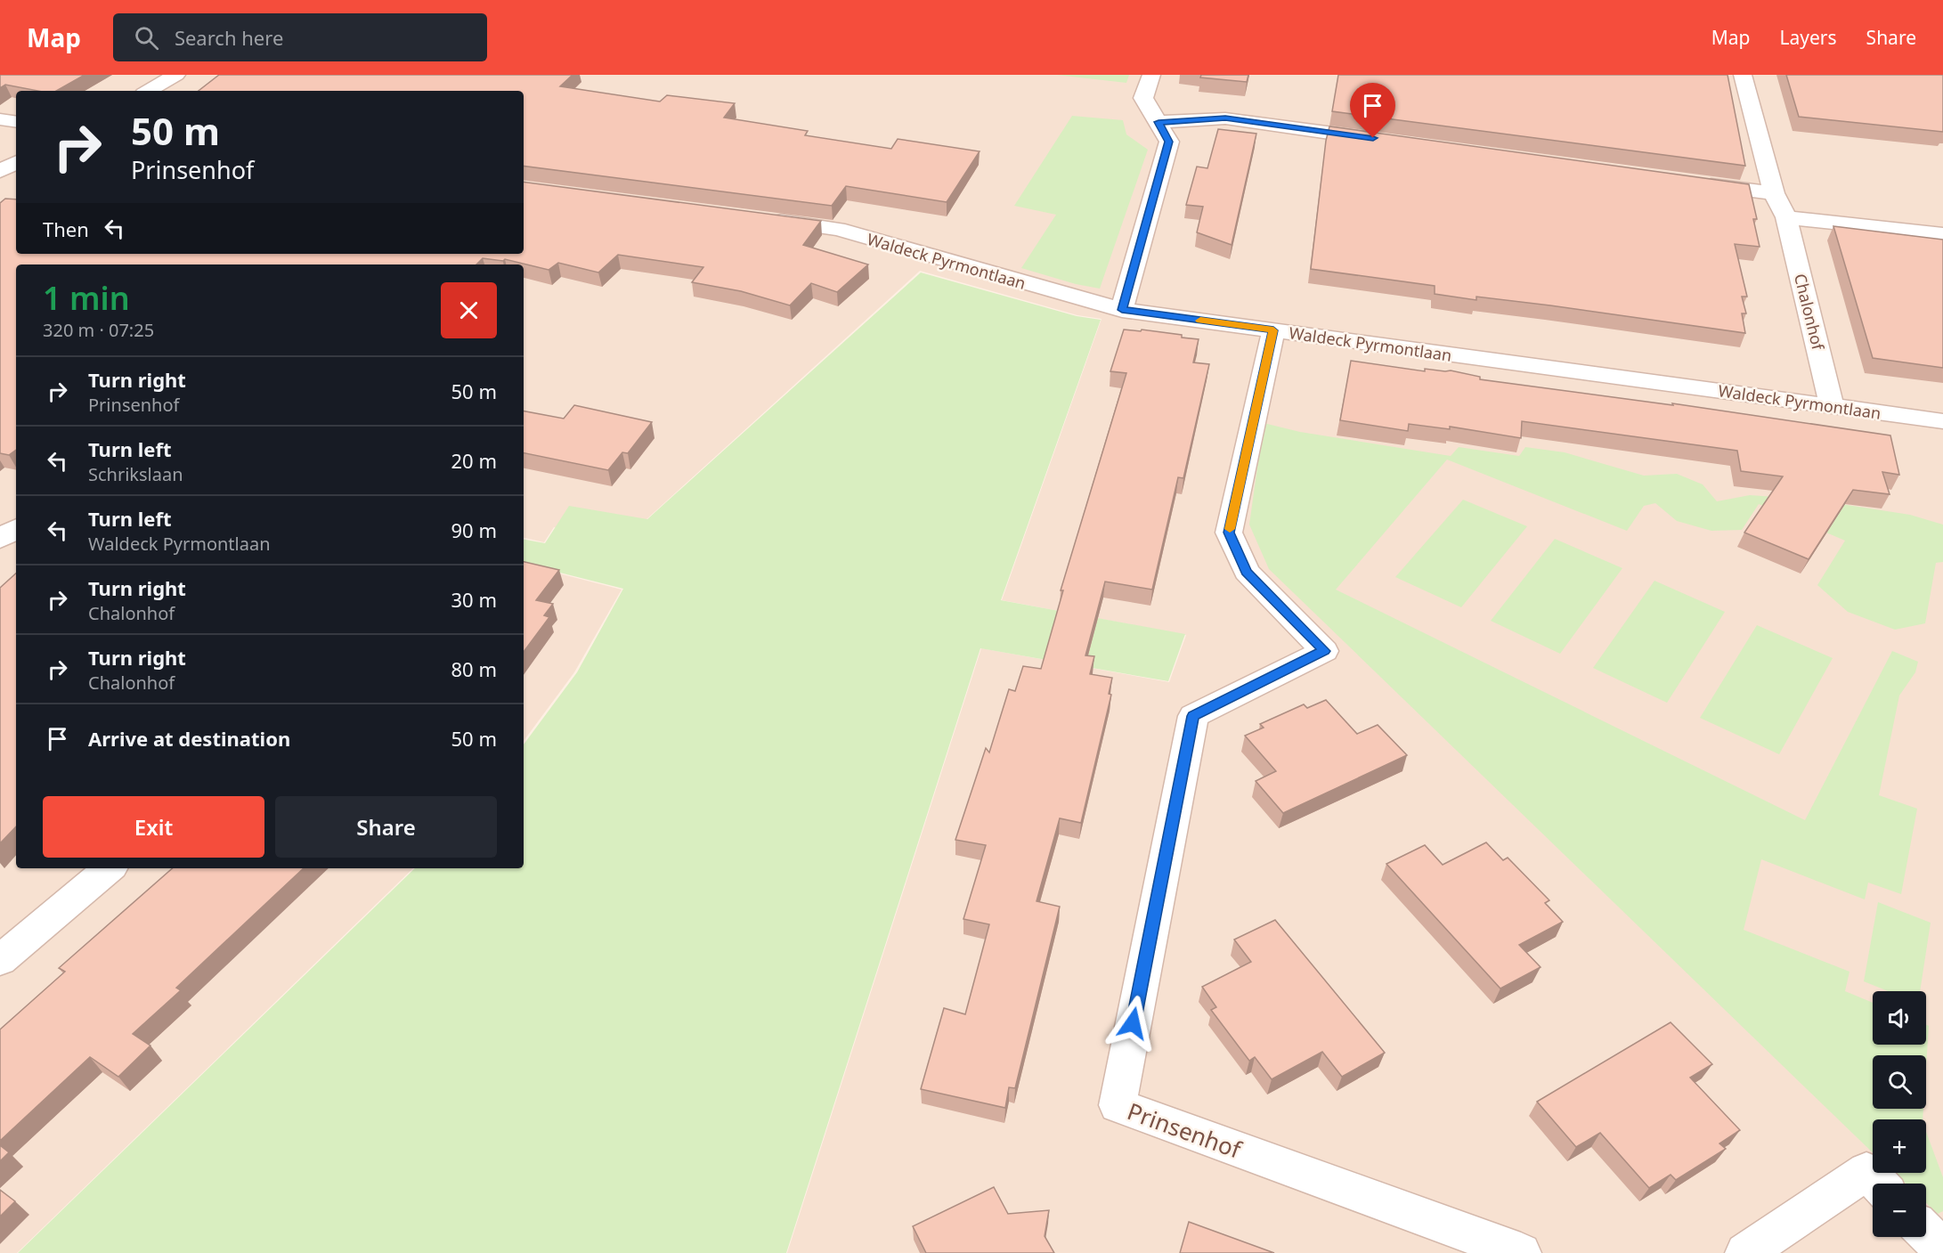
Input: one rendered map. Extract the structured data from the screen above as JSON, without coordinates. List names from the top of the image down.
{
  "streets": {
    "street": ["Waldeck Pyrmontlaan", "Chalonhof", "Prinsenhof"]
  },
  "crossings": [
    ["Waldeck Pyrmontlaan", "Chalonhof"],
    ["Waldeck Pyrmontlaan", "Prinsenhof"]
  ],
  "page": {
    "header": "Map",
    "search": "Search here",
    "nav": ["Map", "Layers", "Share"],
    "turn": ["50 m", "Prinsenhof"],
    "then": "Then",
    "heading": ["1 min", "320 m · 07:25"],
    "list": [
      {
        "name": "Turn right",
        "note": "Prinsenhof",
        "value": "50 m"
      },
      {
        "name": "Turn left",
        "note": "Schrikslaan",
        "value": "20 m"
      },
      {
        "name": "Turn left",
        "note": "Waldeck Pyrmontlaan",
        "value": "90 m"
      },
      {
        "name": "Turn right",
        "note": "Chalonhof",
        "value": "30 m"
      },
      {
        "name": "Turn right",
        "note": "Chalonhof",
        "value": "80 m"
      },
      {
        "name": "Arrive at destination",
        "value": "50 m"
      }
    ],
    "buttons": ["Exit", "Share"],
    "map_buttons": ["+", "−"]
  }
}
